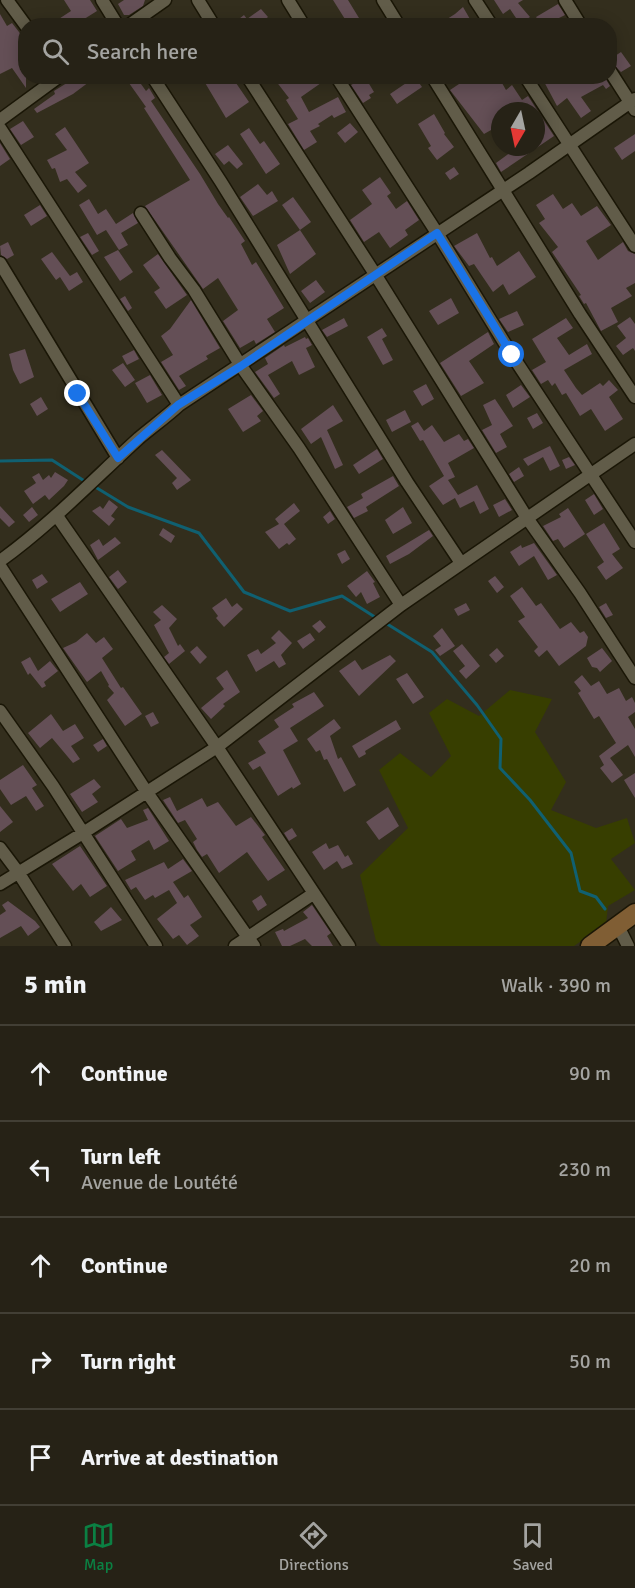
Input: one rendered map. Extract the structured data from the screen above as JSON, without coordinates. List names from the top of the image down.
{
  "north": "bottom",
  "page": {
    "search": "Search here",
    "heading": ["5 min", "Walk · 390 m"],
    "list": [
      ["Continue", "90 m"],
      ["Turn left", "Avenue de Loutété", "230 m"],
      ["Continue", "20 m"],
      ["Turn right", "50 m"],
      "Arrive at destination"
    ],
    "nav": ["Map", "Directions", "Saved"]
  }
}
